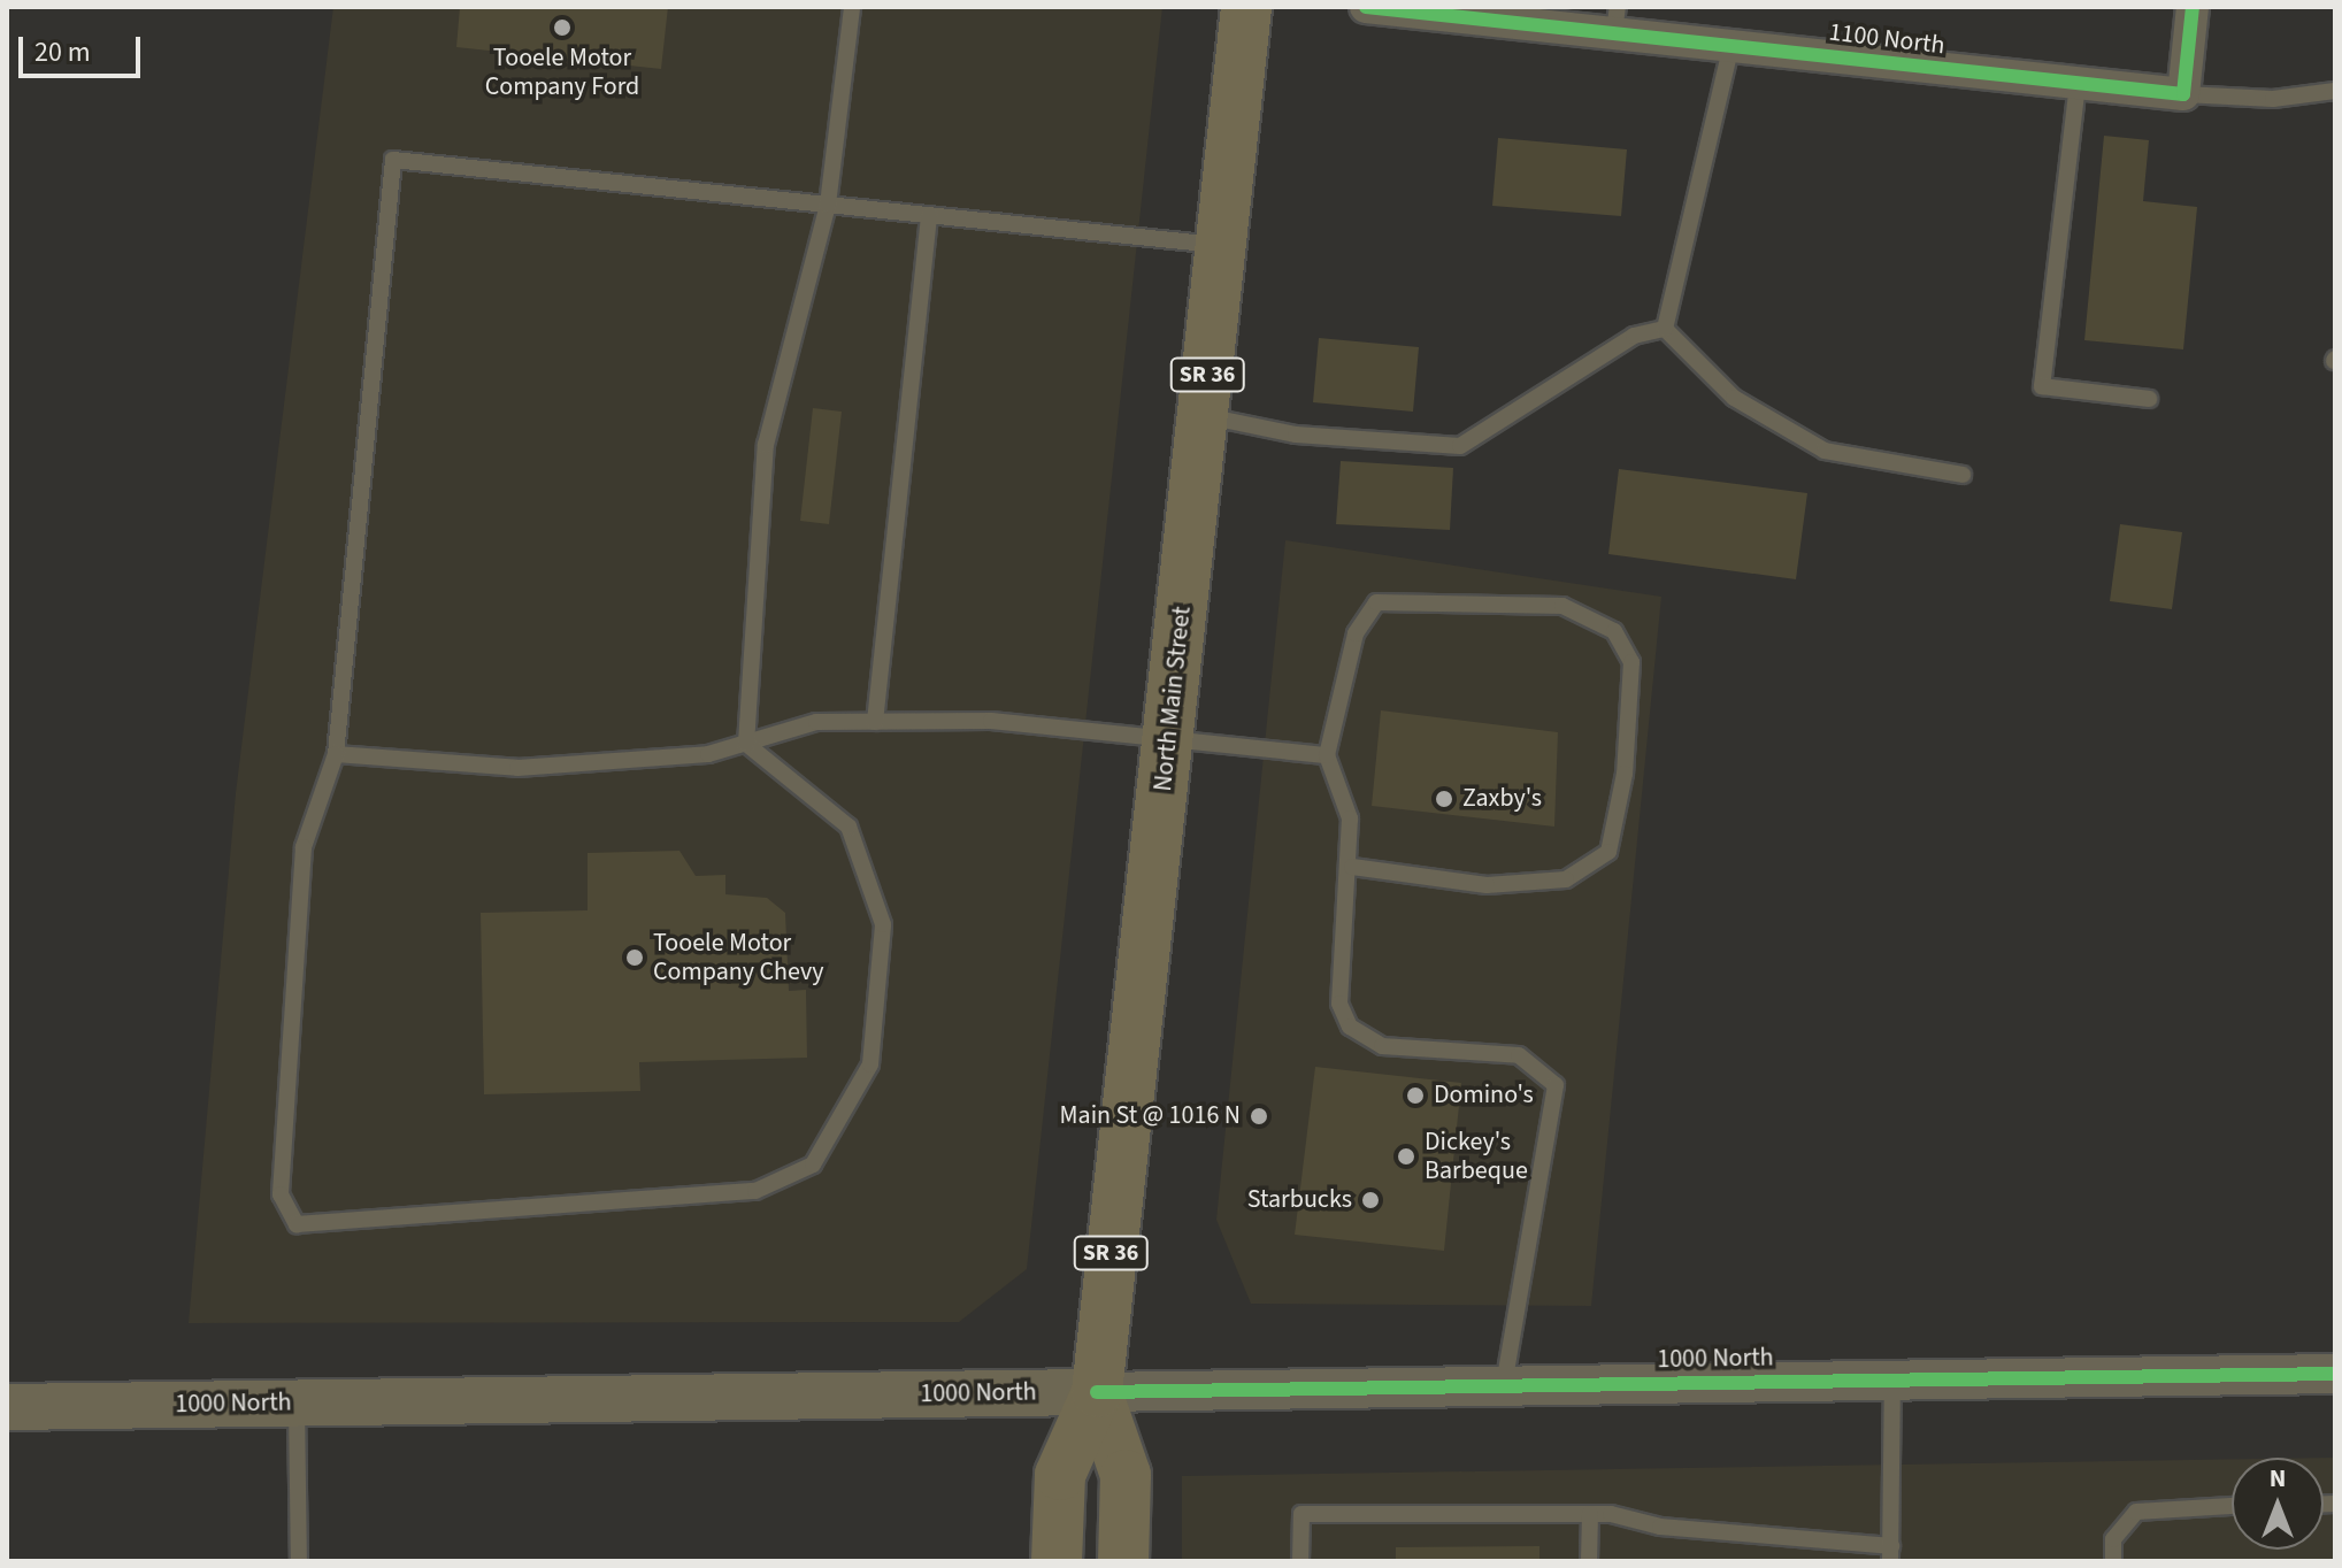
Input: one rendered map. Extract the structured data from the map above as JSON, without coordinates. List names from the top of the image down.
{
  "streets": {
    "highway": ["SR 36", "North Main Street"],
    "main road": ["1000 North"],
    "street": ["1100 North"]
  },
  "crossings": [
    ["SR 36", "North Main Street"],
    ["SR 36", "1000 North"],
    ["North Main Street", "1000 North"]
  ],
  "places": [
    "Tooele Motor Company Ford",
    "Zaxby's",
    "Tooele Motor Company Chevy",
    "Domino's",
    "Main St @ 1016 N",
    "Dickey's Barbeque",
    "Starbucks"
  ],
  "scale_bar": "20 m",
  "north": "top"
}
